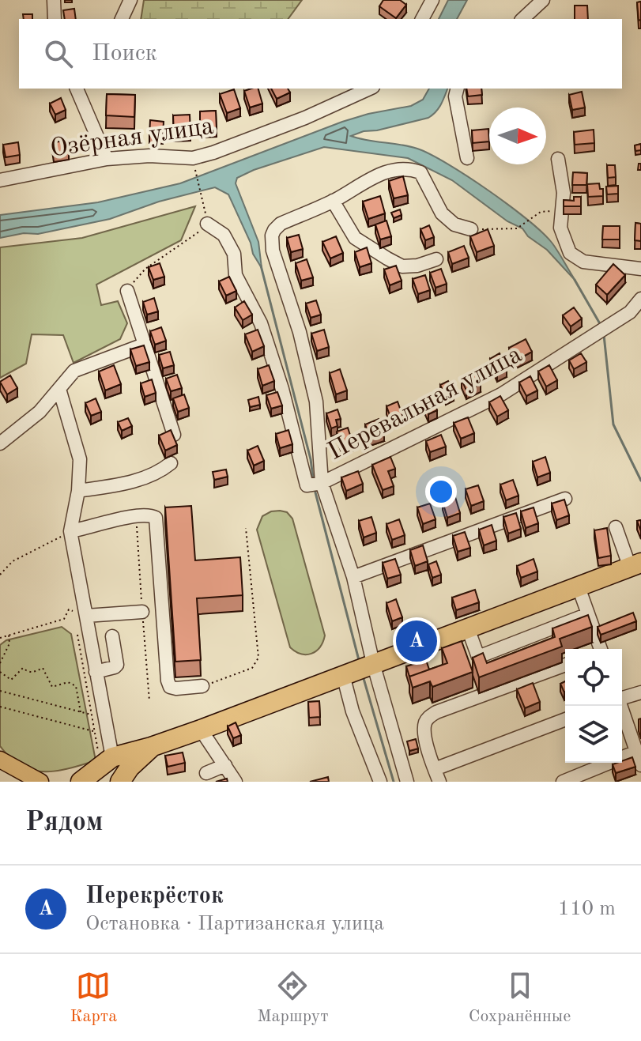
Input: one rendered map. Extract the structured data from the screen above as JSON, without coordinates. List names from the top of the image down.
{
  "streets": {
    "street": ["Озёрная улица", "Перевальная улица"]
  },
  "north": "right",
  "page": {
    "search": "Поиск",
    "pins": "A",
    "heading": "Рядом",
    "list": [
      {
        "mark": "A",
        "name": "Перекрёсток",
        "note": "Остановка · Партизанская улица",
        "value": "110 m"
      }
    ],
    "nav": ["Карта", "Маршрут", "Сохранённые"]
  }
}
